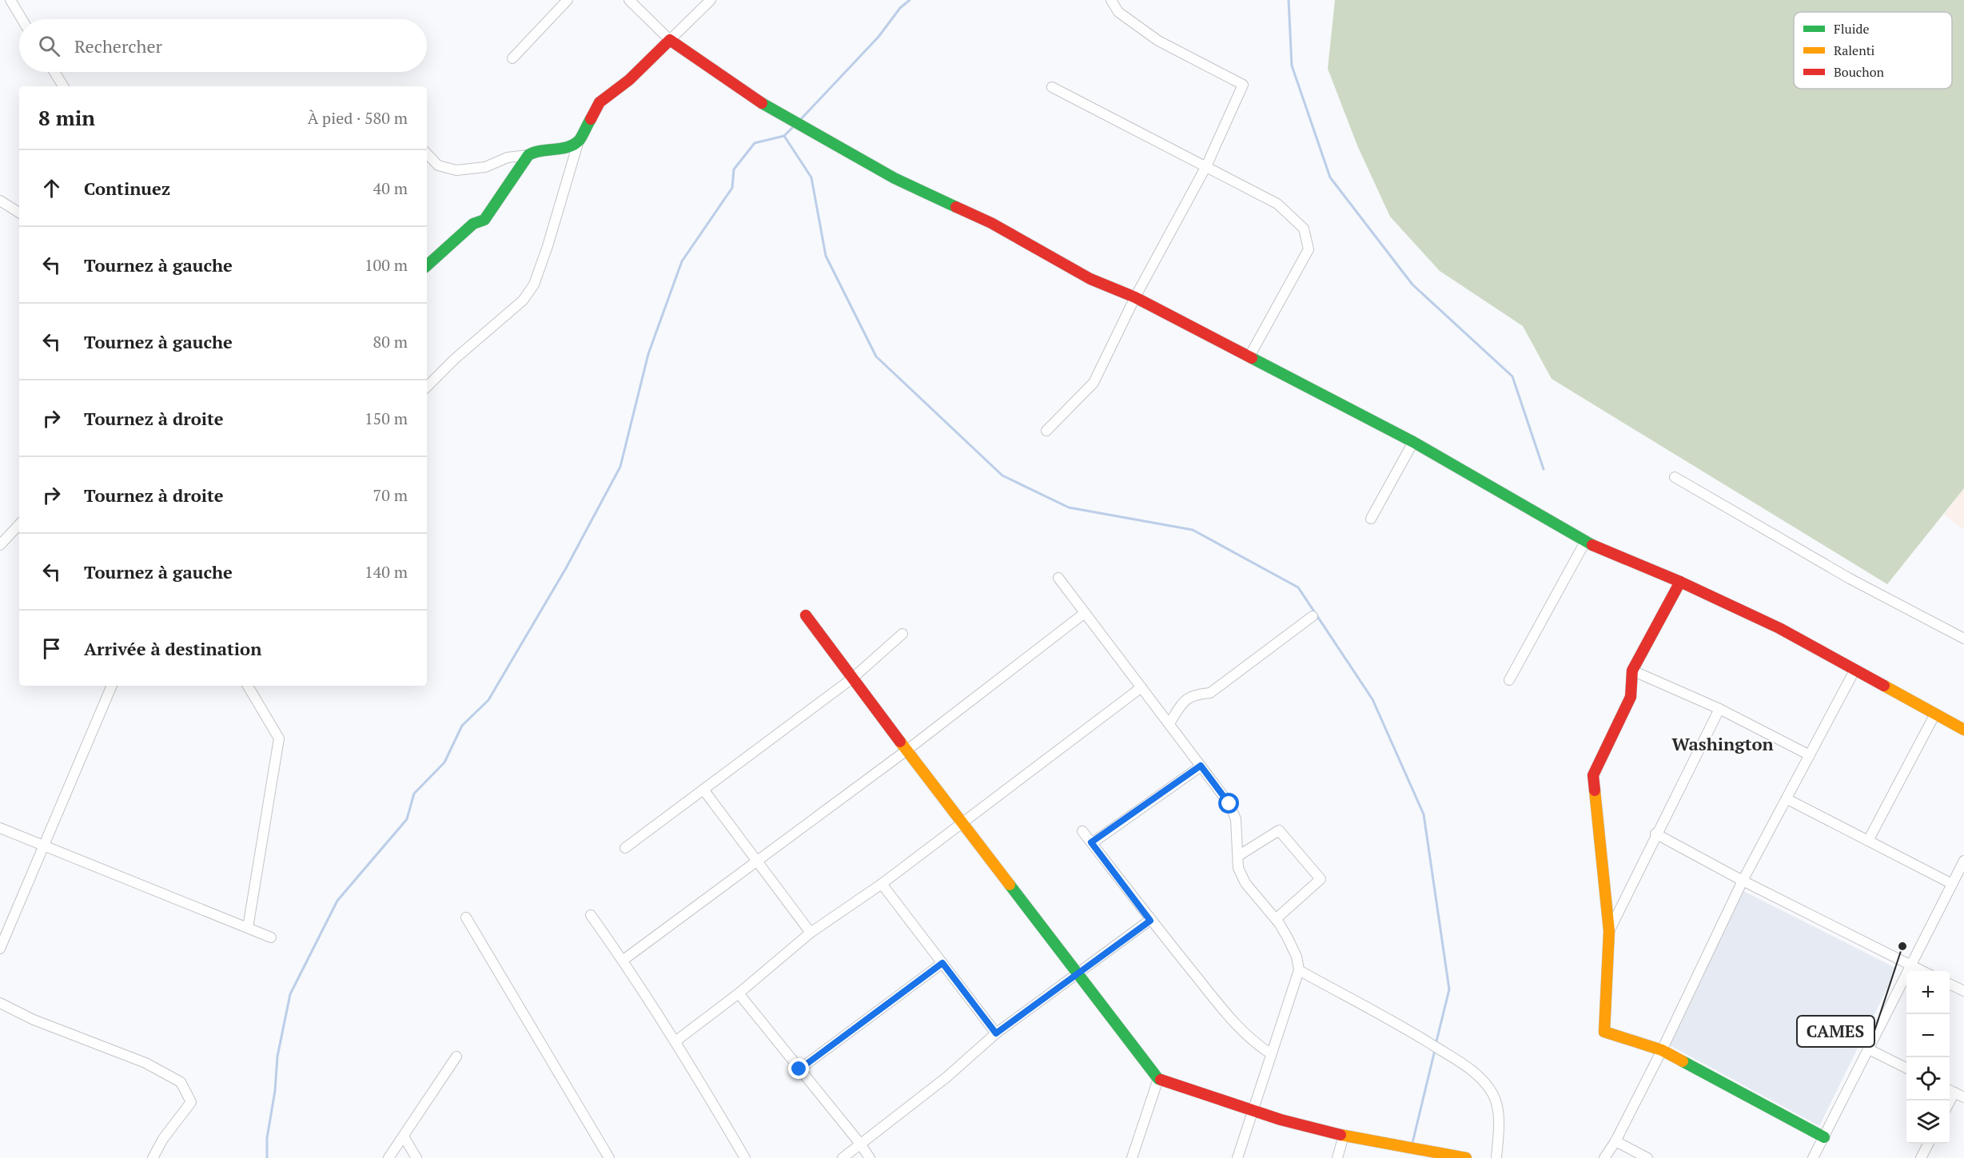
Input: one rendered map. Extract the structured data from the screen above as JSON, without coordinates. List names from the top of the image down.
{
  "districts": ["Washington"],
  "places": ["CAMES"],
  "legend": ["Fluide", "Ralenti", "Bouchon"],
  "page": {
    "search": "Rechercher",
    "heading": ["8 min", "À pied · 580 m"],
    "list": [
      ["Continuez", "40 m"],
      ["Tournez à gauche", "100 m"],
      ["Tournez à gauche", "80 m"],
      ["Tournez à droite", "150 m"],
      ["Tournez à droite", "70 m"],
      ["Tournez à gauche", "140 m"],
      "Arrivée à destination"
    ],
    "map_buttons": ["+", "−"]
  }
}
